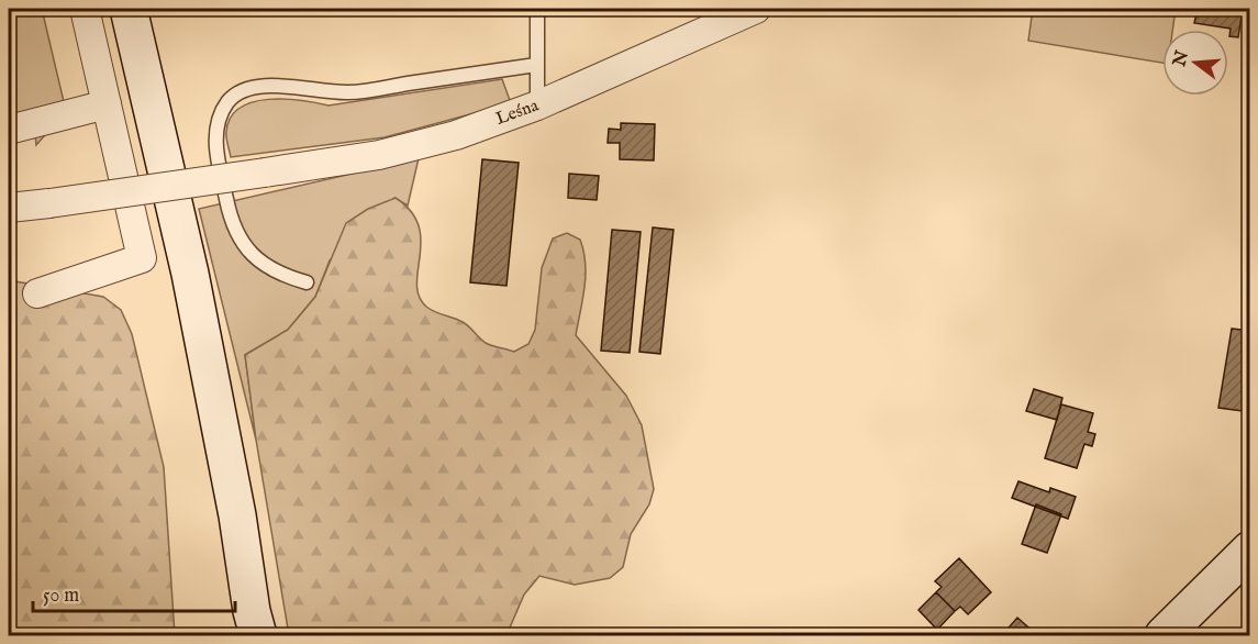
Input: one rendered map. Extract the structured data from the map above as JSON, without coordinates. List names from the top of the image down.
{
  "streets": {
    "street": ["Leśna"]
  },
  "scale_bar": "50 m",
  "north": "left"
}
